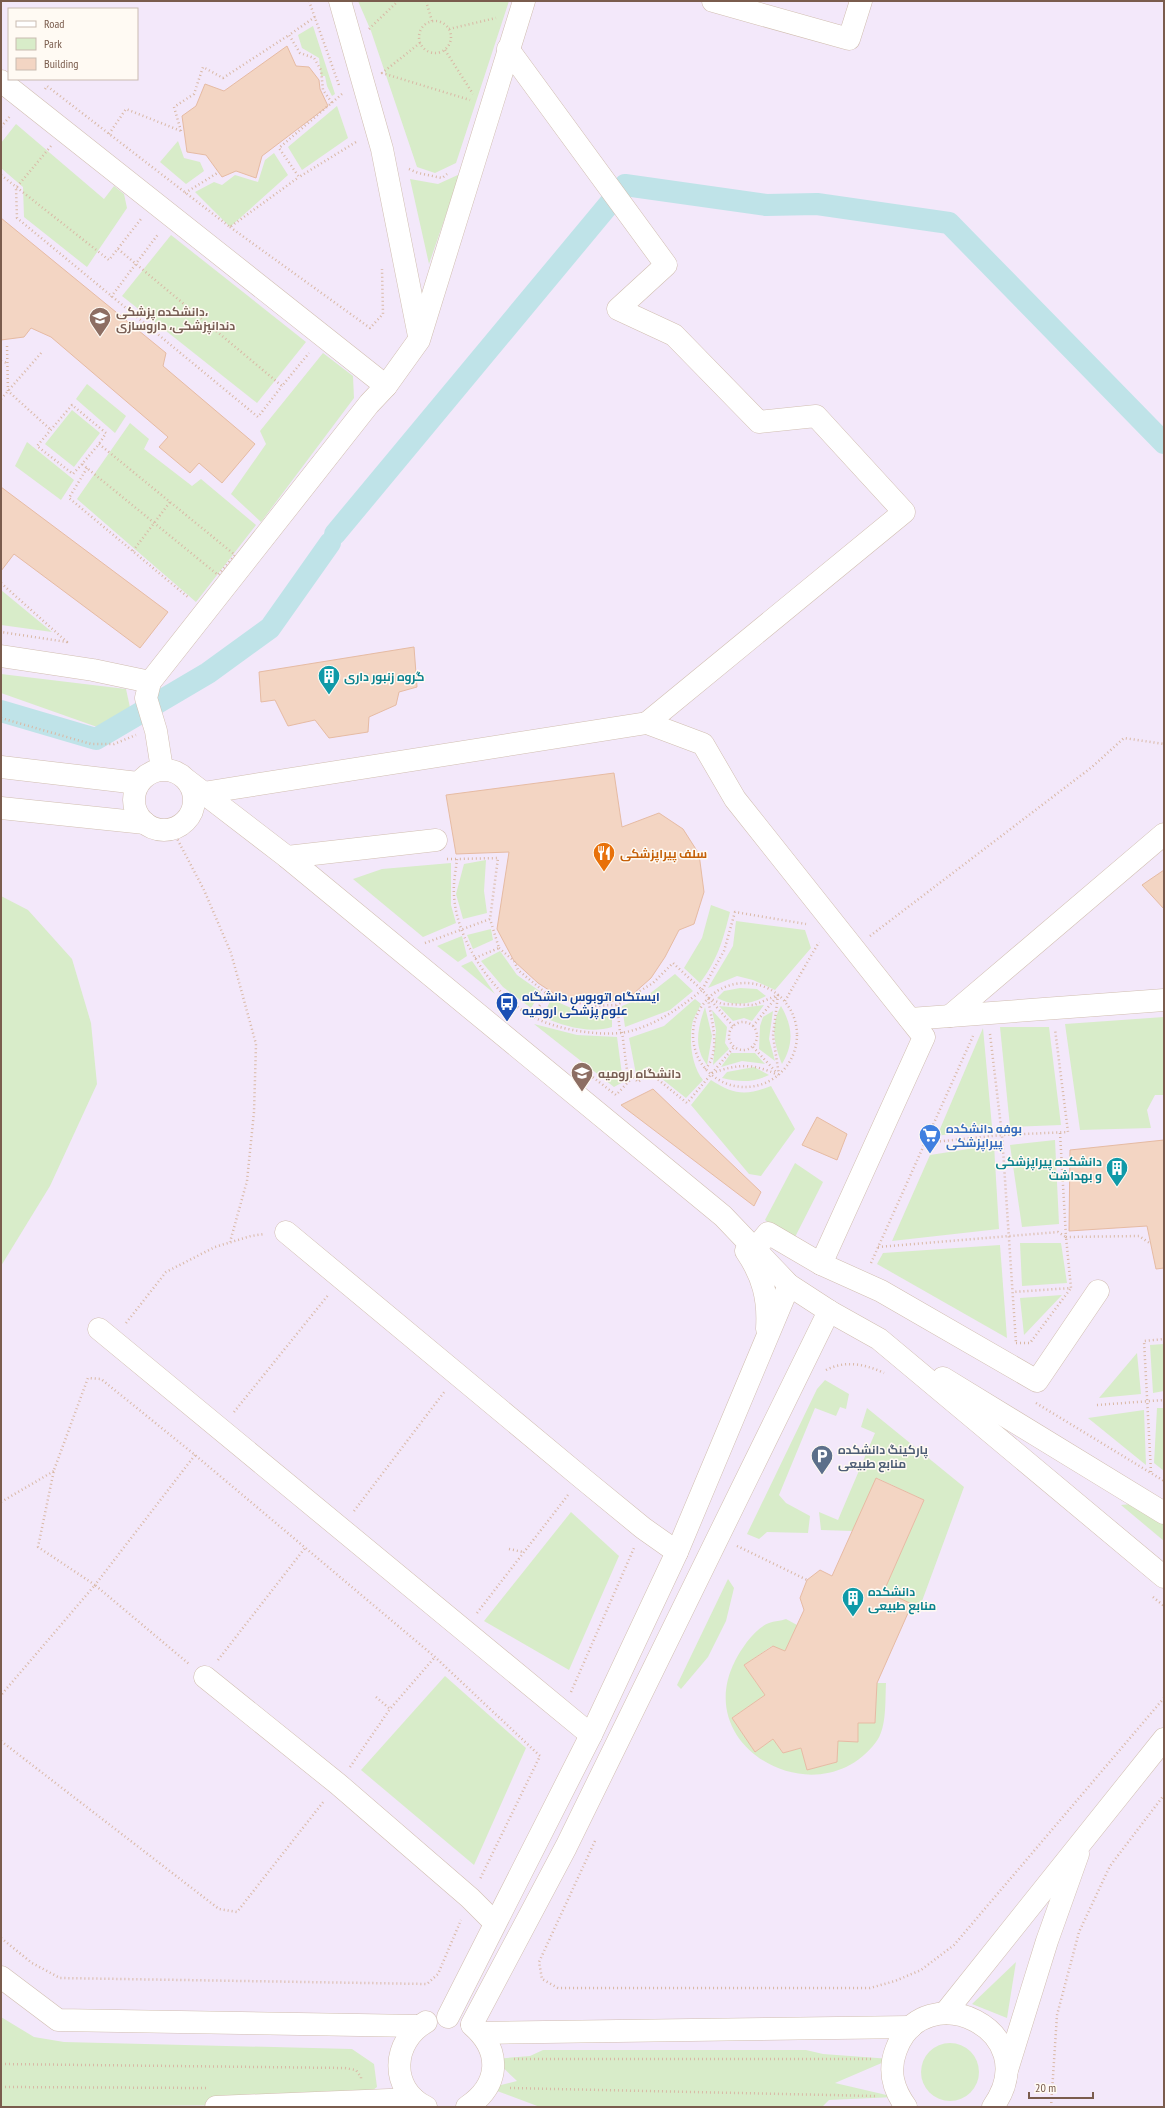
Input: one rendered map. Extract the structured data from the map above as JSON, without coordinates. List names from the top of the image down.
{
  "places": {
    "school or university": ["دانشکده پزشکی، دندانپزشکی، داروسازی", "دانشگاه ارومیه"],
    "building": ["گروه زنبور داری", "دانشکده پیراپزشکی و بهداشت", "دانشکده منابع طبیعی"],
    "restaurant": ["سلف پیراپزشکی"],
    "bus stop": ["ایستگاه اتوبوس دانشگاه علوم پزشکی ارومیه"],
    "supermarket": ["بوفه دانشکده پیراپزشکی"],
    "parking": ["پارکینگ دانشکده منابع طبیعی"]
  },
  "legend": ["Road", "Park", "Building"],
  "scale_bar": "20 m"
}
